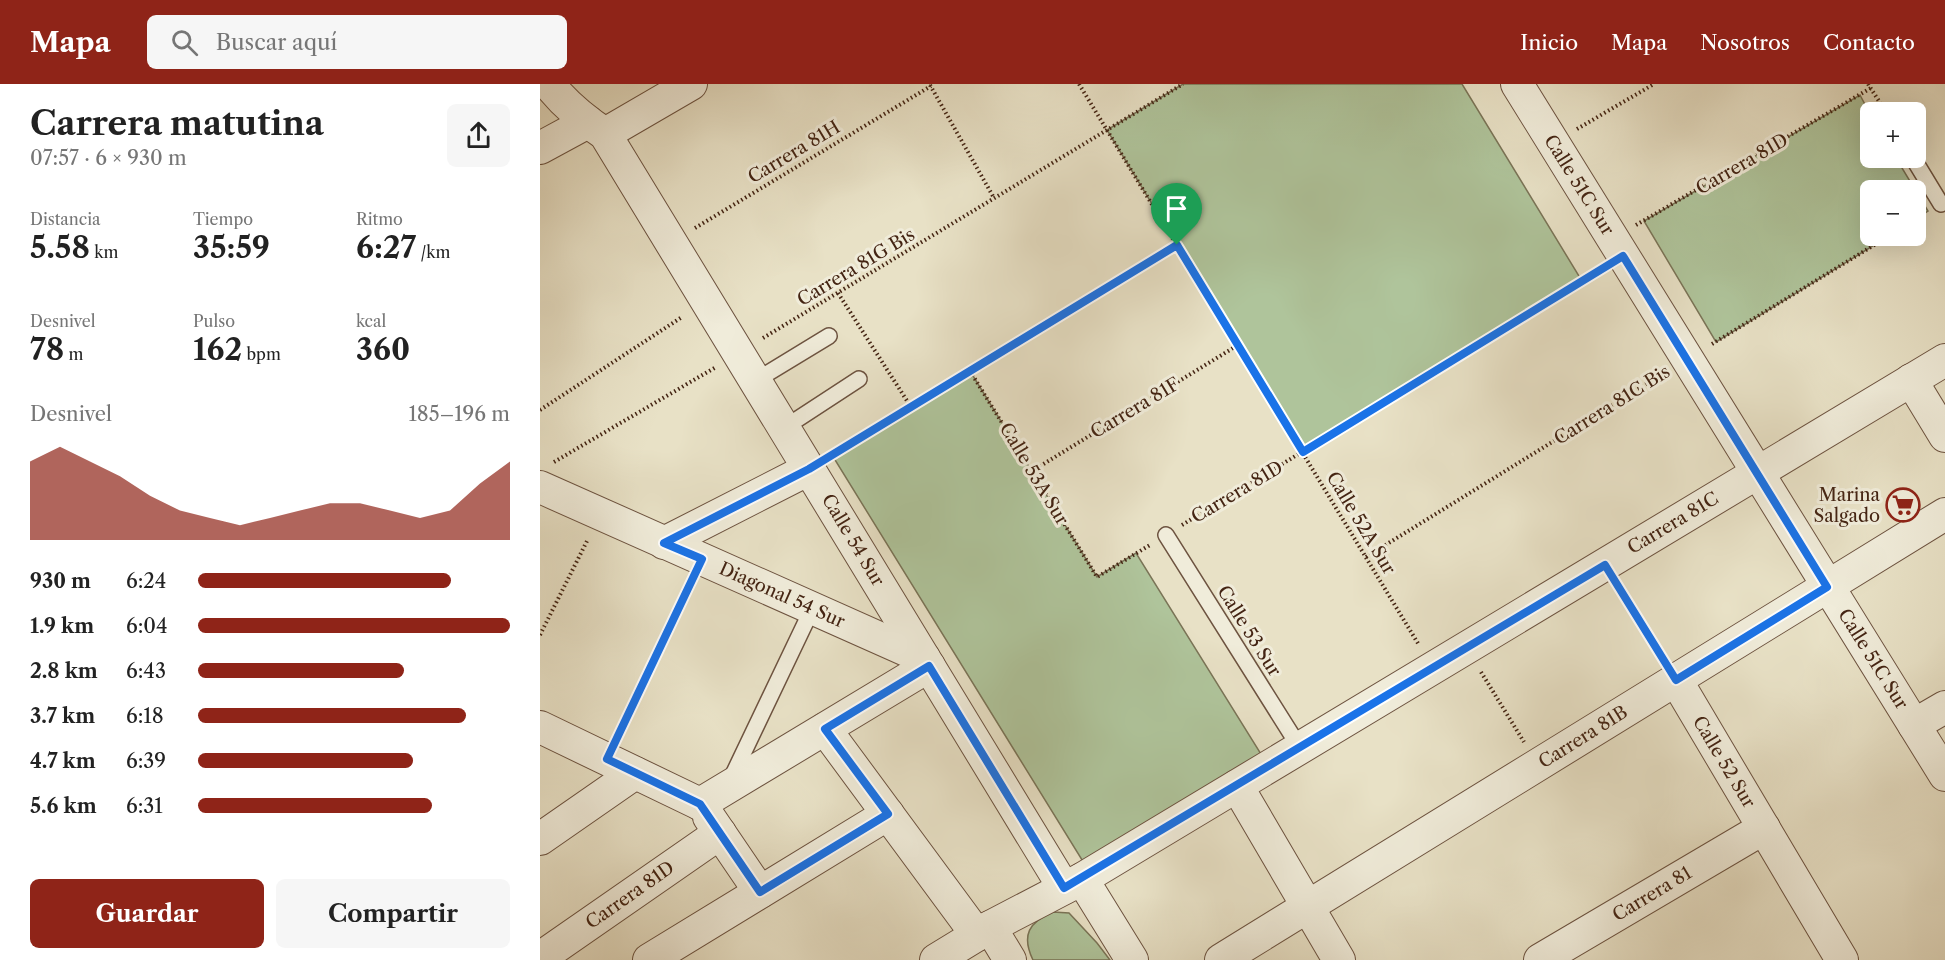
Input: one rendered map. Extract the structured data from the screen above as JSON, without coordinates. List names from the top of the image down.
{
  "streets": {
    "street": [
      "Carrera 81D",
      "Calle 51C Sur",
      "Carrera 81C",
      "Calle 54 Sur",
      "Diagonal 54 Sur",
      "Carrera 81B",
      "Calle 52 Sur",
      "Carrera 81"
    ],
    "lane": ["Calle 53 Sur"],
    "path": [
      "Carrera 81H",
      "Carrera 81G Bis",
      "Carrera 81C Bis",
      "Carrera 81F",
      "Calle 53A Sur",
      "Calle 52A Sur"
    ]
  },
  "crossings": [
    ["Carrera 81H", "Calle 54 Sur"],
    ["Carrera 81D", "Calle 51C Sur"],
    ["Carrera 81D", "Calle 53A Sur"],
    ["Carrera 81D", "Calle 52A Sur"],
    ["Carrera 81D", "Calle 53 Sur"],
    ["Calle 51C Sur", "Carrera 81C Bis"],
    ["Calle 51C Sur", "Carrera 81C"],
    ["Calle 51C Sur", "Carrera 81B"],
    ["Carrera 81G Bis", "Calle 52A Sur"],
    ["Carrera 81G Bis", "Calle 54 Sur"],
    ["Carrera 81G Bis", "Diagonal 54 Sur"],
    ["Carrera 81C Bis", "Calle 52A Sur"],
    ["Carrera 81F", "Calle 53A Sur"],
    ["Carrera 81F", "Calle 52A Sur"],
    ["Calle 52A Sur", "Carrera 81C"],
    ["Carrera 81C", "Calle 54 Sur"],
    ["Carrera 81C", "Calle 53 Sur"],
    ["Calle 54 Sur", "Diagonal 54 Sur"],
    ["Carrera 81B", "Calle 52 Sur"],
    ["Calle 52 Sur", "Carrera 81"]
  ],
  "places": {
    "supermarket": ["Marina Salgado"]
  },
  "page": {
    "header": "Mapa",
    "search": "Buscar aquí",
    "nav": [
      "Inicio",
      "Mapa",
      "Nosotros",
      "Contacto"
    ],
    "heading": ["Carrera matutina", "07:57 · 6 × 930 m"],
    "map_buttons": ["+", "−"],
    "stats": [
      ["Distancia", "5.58 km"],
      ["Tiempo", "35:59"],
      ["Ritmo", "6:27 /km"],
      ["Desnivel", "78 m"],
      ["Pulso", "162 bpm"],
      ["kcal", "360"]
    ],
    "chart": ["Desnivel", "185–196 m"],
    "list": [
      {
        "name": "930 m",
        "note": "6:24"
      },
      {
        "name": "1.9 km",
        "note": "6:04"
      },
      {
        "name": "2.8 km",
        "note": "6:43"
      },
      {
        "name": "3.7 km",
        "note": "6:18"
      },
      {
        "name": "4.7 km",
        "note": "6:39"
      },
      {
        "name": "5.6 km",
        "note": "6:31"
      }
    ],
    "buttons": ["Guardar", "Compartir"]
  }
}
